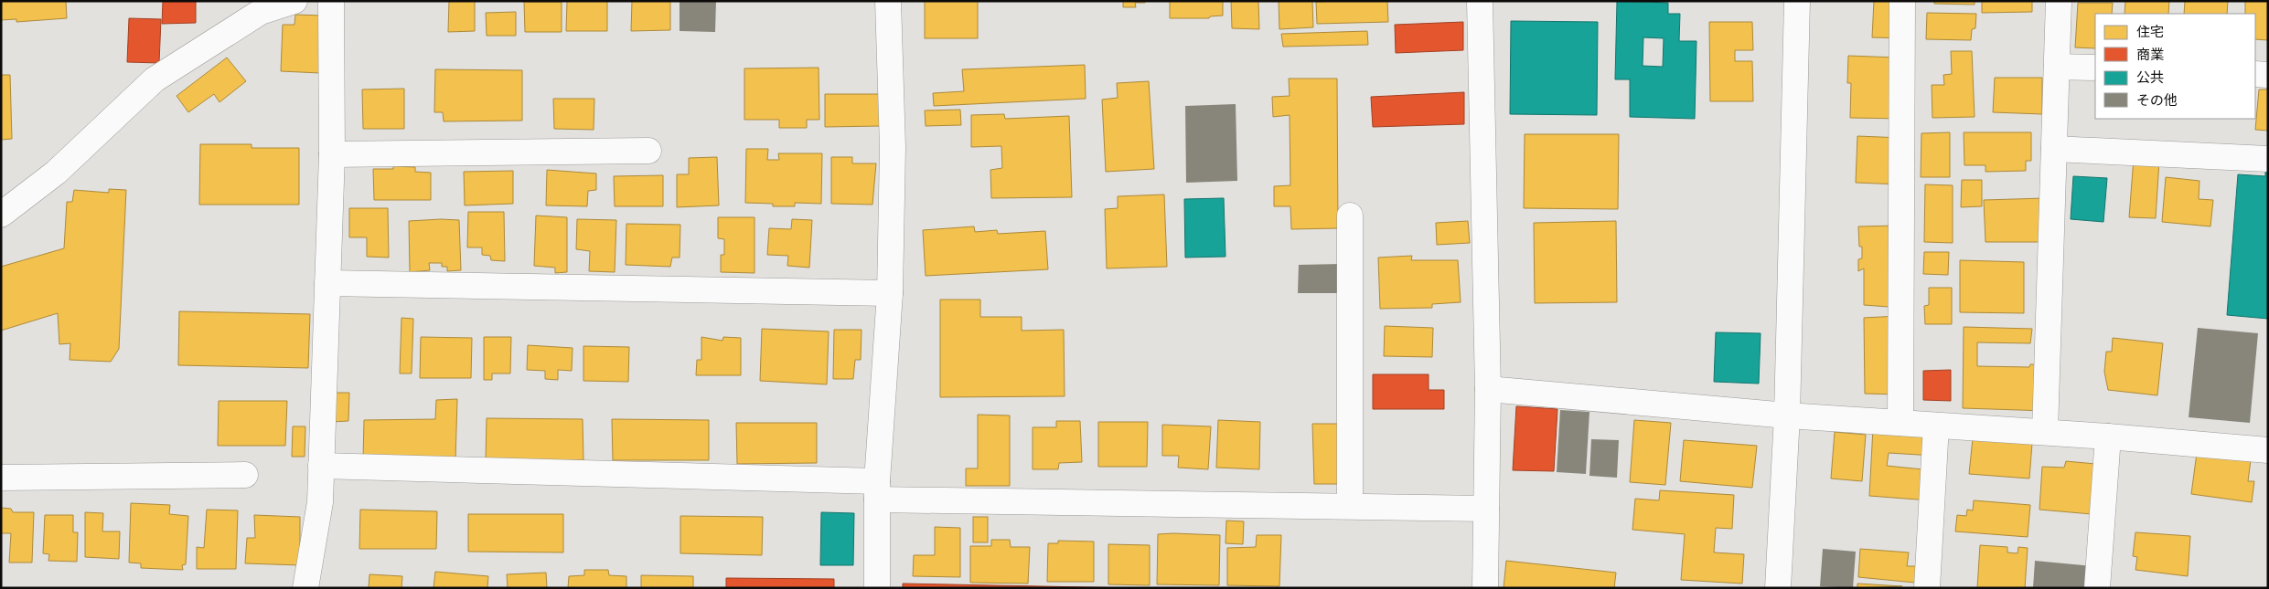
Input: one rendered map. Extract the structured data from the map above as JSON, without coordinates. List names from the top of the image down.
{
  "legend": [
    "住宅",
    "商業",
    "公共",
    "その他"
  ]
}
